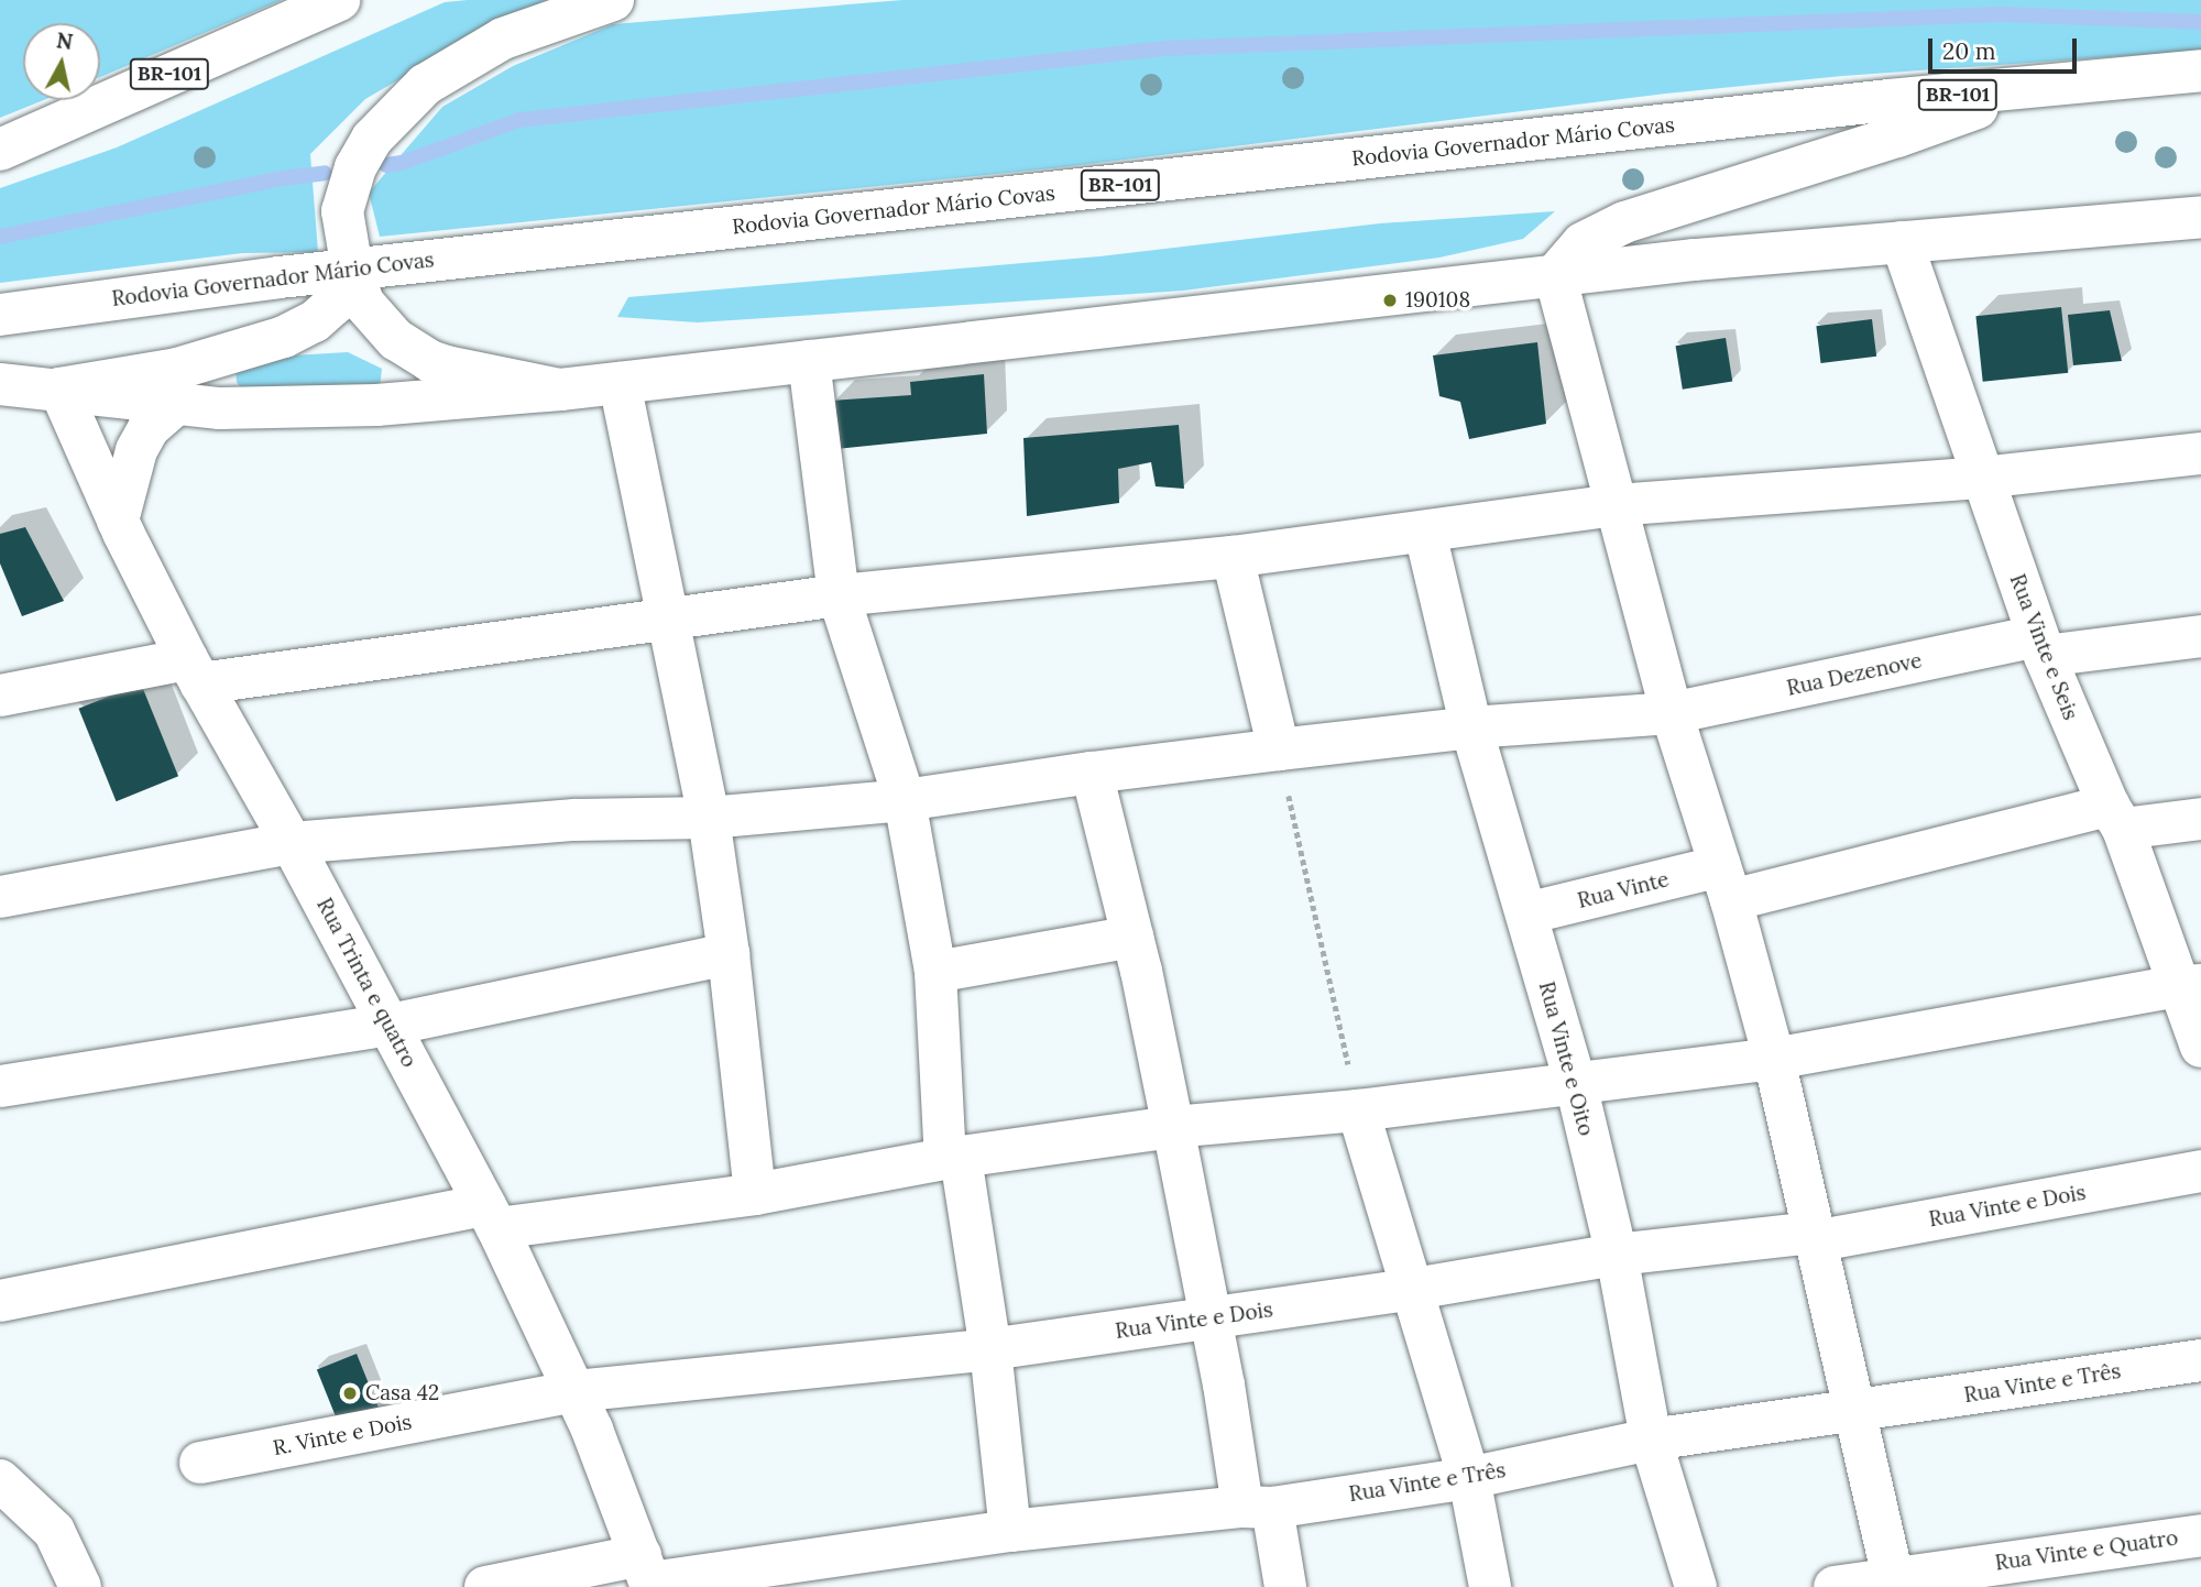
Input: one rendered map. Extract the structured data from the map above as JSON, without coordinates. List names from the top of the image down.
{
  "streets": {
    "main road": [
      "BR-101",
      "Rodovia Governador Mário Covas",
      "Rua Vinte e Seis",
      "Rua Dezenove",
      "Rua Vinte",
      "Rua Trinta e quatro",
      "Rua Vinte e Oito",
      "Rua Vinte e Dois",
      "Rua Vinte e Três",
      "R. Vinte e Dois",
      "Rua Vinte e Quatro"
    ]
  },
  "crossings": [
    ["Rua Vinte e Seis", "Rua Dezenove"],
    ["Rua Vinte e Seis", "Rua Vinte"],
    ["Rua Dezenove", "Rua Trinta e quatro"],
    ["Rua Dezenove", "Rua Vinte e Oito"],
    ["Rua Vinte", "Rua Vinte e Oito"],
    ["Rua Trinta e quatro", "Rua Vinte e Dois"],
    ["Rua Trinta e quatro", "Rua Vinte e Três"],
    ["Rua Trinta e quatro", "R. Vinte e Dois"],
    ["Rua Vinte e Oito", "Rua Vinte e Dois"],
    ["Rua Vinte e Oito", "Rua Vinte e Três"],
    ["Rua Vinte e Dois", "R. Vinte e Dois"]
  ],
  "places": ["190108", "Casa 42"],
  "scale_bar": "20 m",
  "north": "top"
}
